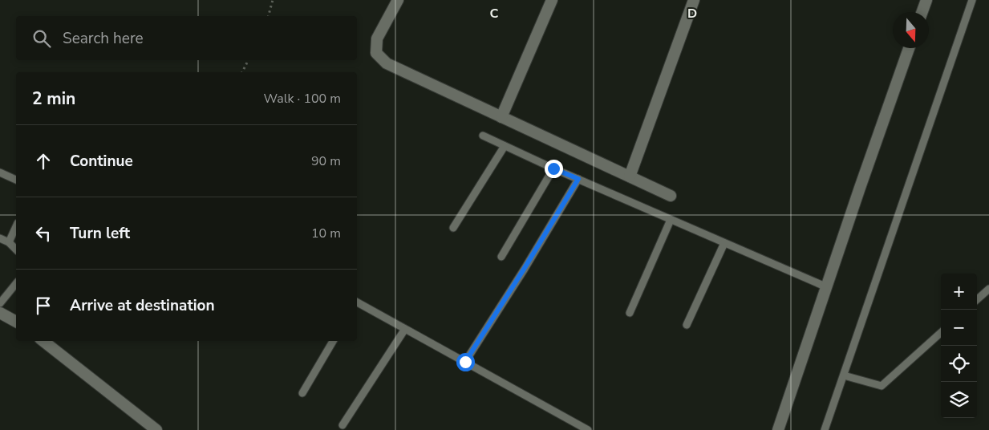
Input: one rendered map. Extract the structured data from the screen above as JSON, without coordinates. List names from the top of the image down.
{
  "north": "bottom",
  "page": {
    "search": "Search here",
    "heading": ["2 min", "Walk · 100 m"],
    "list": [
      ["Continue", "90 m"],
      ["Turn left", "10 m"],
      "Arrive at destination"
    ],
    "map_buttons": ["+", "−"]
  },
  "grid": {
    "columns": ["C", "D"]
  }
}
